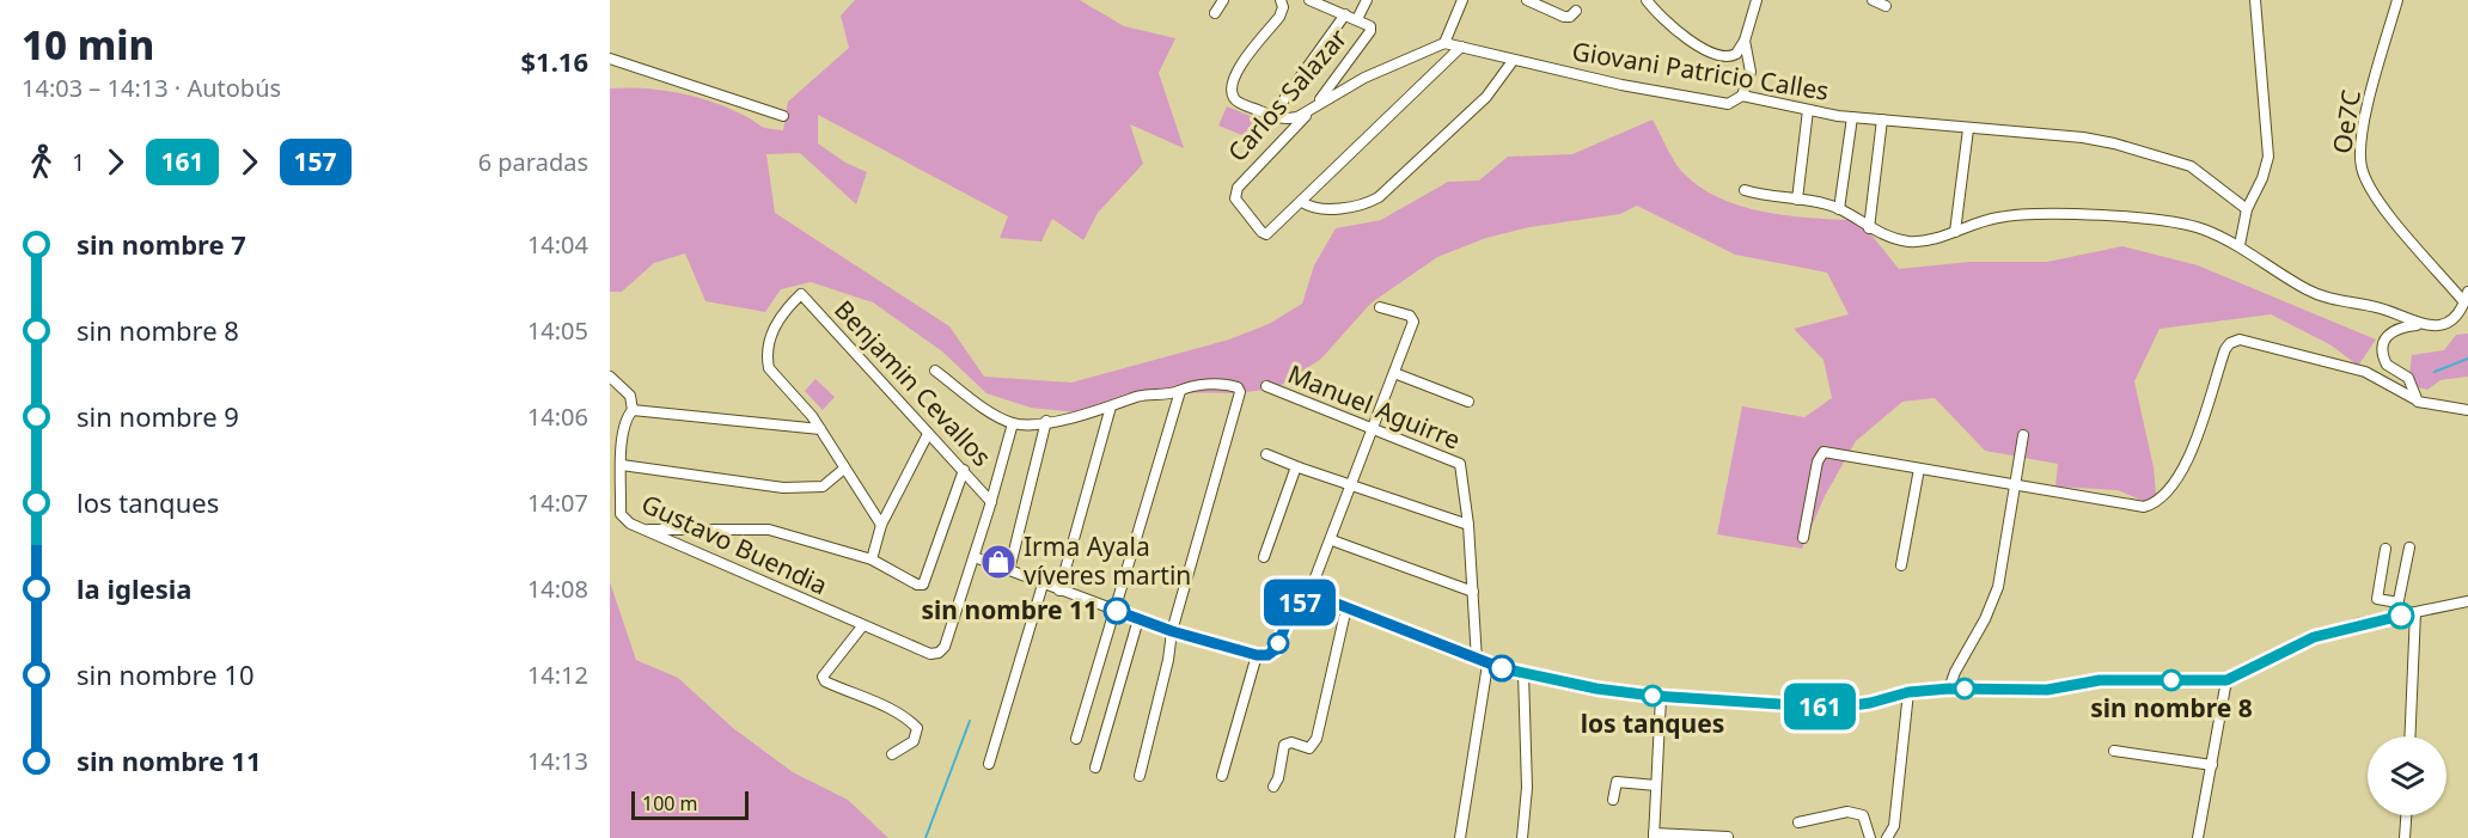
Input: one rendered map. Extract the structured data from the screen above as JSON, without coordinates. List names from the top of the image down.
{
  "streets": {
    "street": [
      "Giovani Patricio Calles",
      "Carlos Salazar",
      "Oe7C",
      "Benjamin Cevallos",
      "Manuel Aguirre",
      "Gustavo Buendia"
    ]
  },
  "places": {
    "shop": ["Irma Ayala víveres martin"],
    "other": ["sin nombre 11", "sin nombre 8", "los tanques"]
  },
  "lines": ["bus line 157", "bus line 161"],
  "scale_bar": "100 m",
  "page": {
    "heading": ["10 min", "14:03 – 14:13 · Autobús", "$1.16"],
    "on_map": ["161", "157"],
    "legs": [
      "1",
      "161",
      "157",
      "6 paradas"
    ],
    "list": [
      {
        "name": "sin nombre 7",
        "value": "14:04"
      },
      {
        "name": "sin nombre 8",
        "value": "14:05"
      },
      {
        "name": "sin nombre 9",
        "value": "14:06"
      },
      {
        "name": "los tanques",
        "value": "14:07"
      },
      {
        "name": "la iglesia",
        "value": "14:08"
      },
      {
        "name": "sin nombre 10",
        "value": "14:12"
      },
      {
        "name": "sin nombre 11",
        "value": "14:13"
      }
    ],
    "scale": "100 m"
  }
}
